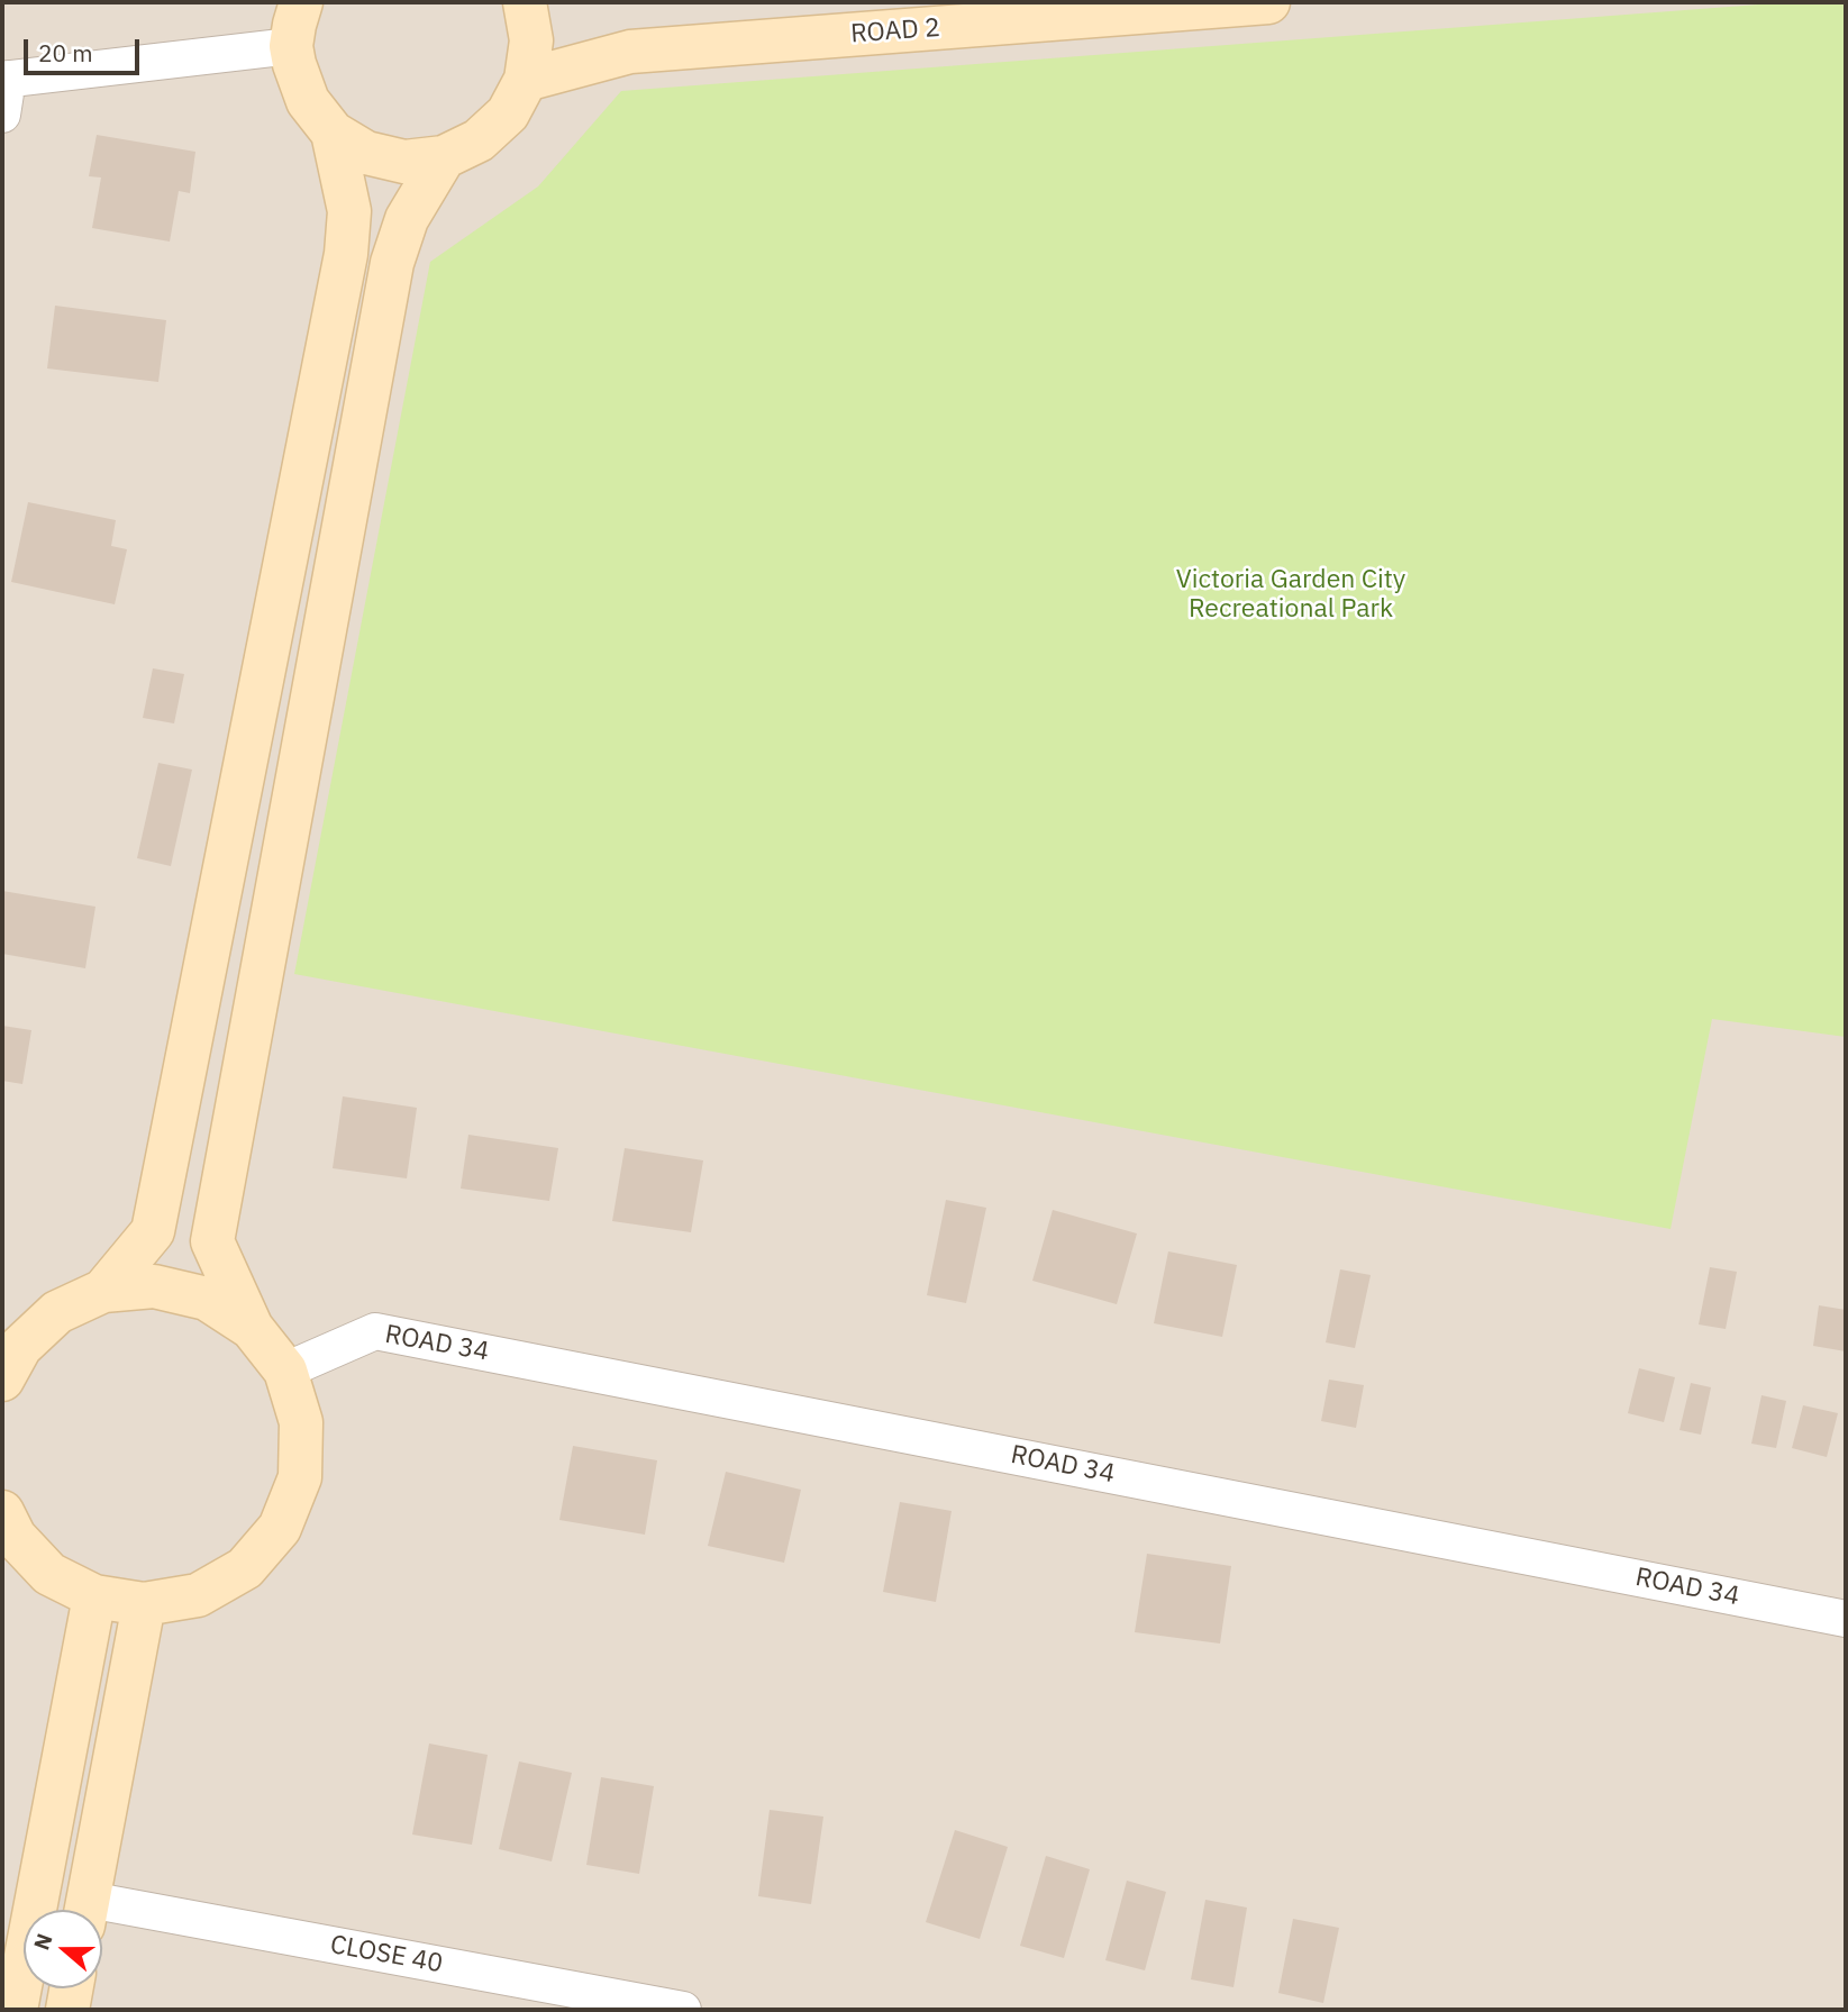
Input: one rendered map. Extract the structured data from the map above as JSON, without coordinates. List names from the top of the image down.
{
  "streets": {
    "street": ["ROAD 2", "ROAD 34", "CLOSE 40"]
  },
  "parks": ["Victoria Garden City Recreational Park"],
  "scale_bar": "20 m",
  "north": "left"
}
